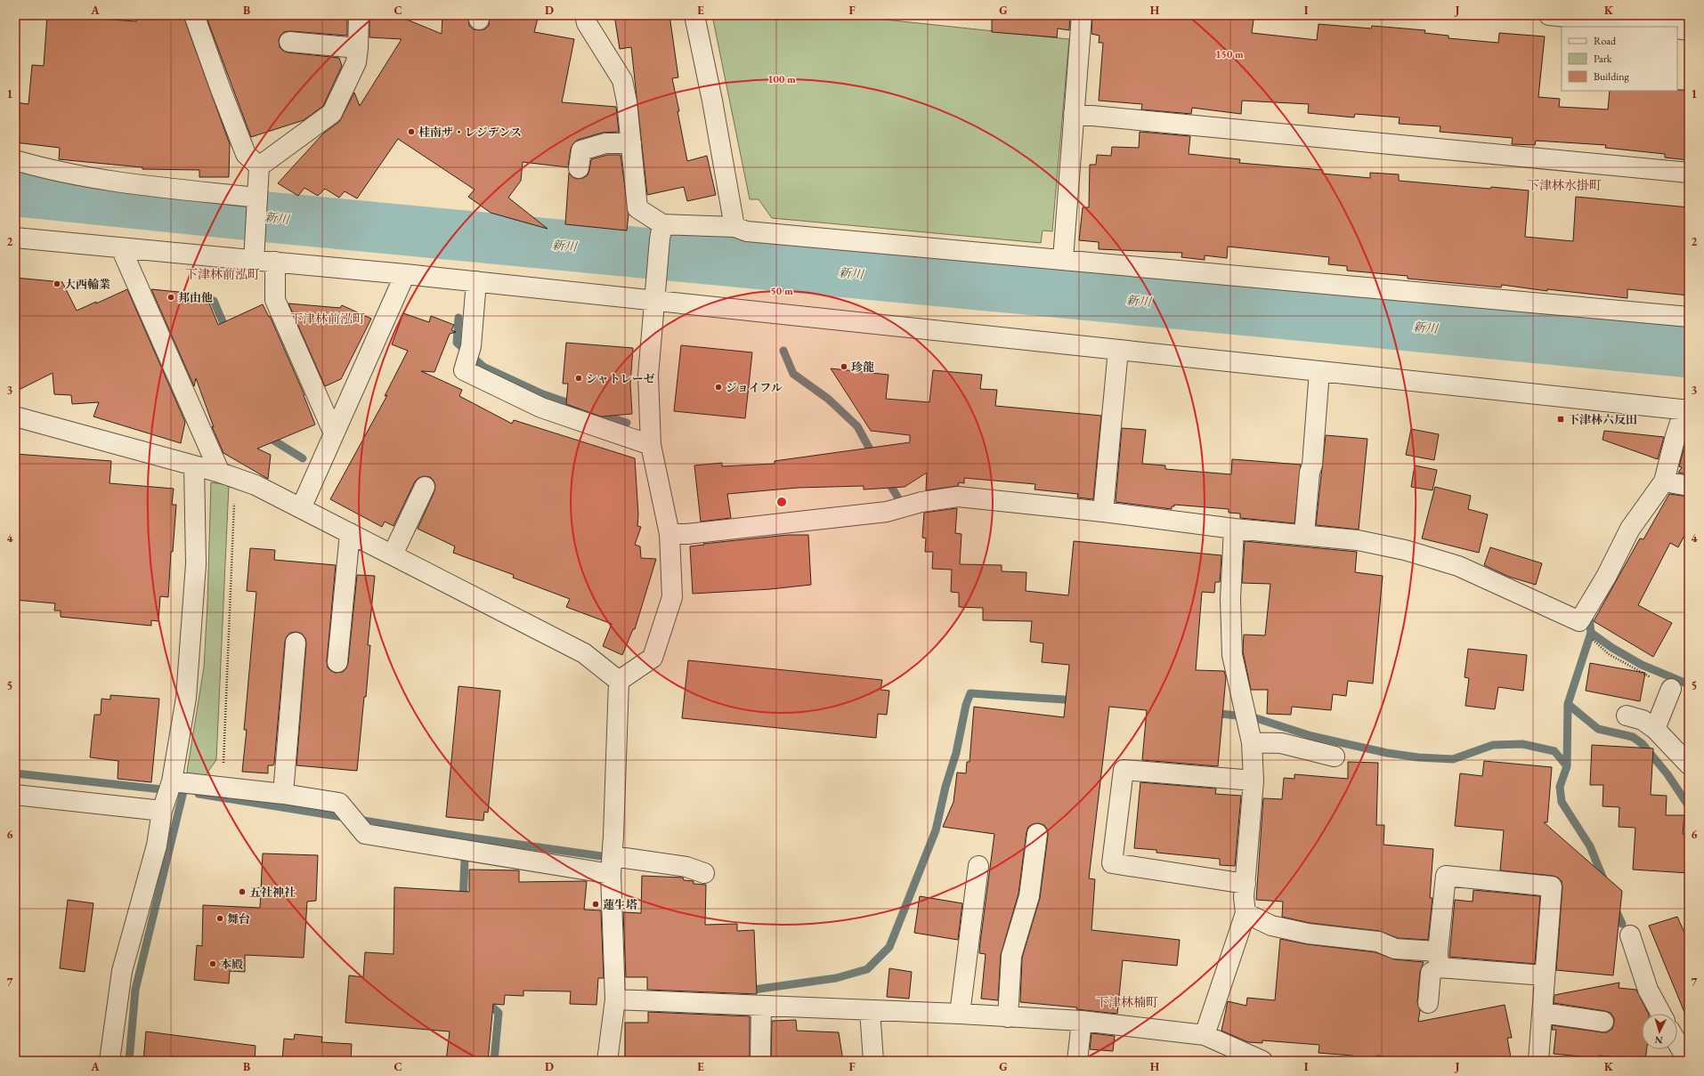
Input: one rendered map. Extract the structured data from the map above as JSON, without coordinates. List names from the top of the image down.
{
  "districts": [
    "下津林水掛町",
    "下津林前泓町",
    "下津林前泓町",
    "下津林楠町"
  ],
  "water": ["新川"],
  "places": {
    "other": [
      "桂南ザ・レジデンス",
      "大西輪業",
      "邦由他",
      "珍龍",
      "シャトレーゼ",
      "ジョイフル",
      "五社神社",
      "蓮生塔",
      "舞台",
      "本殿"
    ],
    "transit": ["下津林六反田"]
  },
  "legend": ["Road", "Park", "Building"],
  "north": "bottom",
  "grid": {
    "columns": [
      "A",
      "B",
      "C",
      "D",
      "E",
      "F",
      "G",
      "H",
      "I",
      "J",
      "K"
    ],
    "rows": [
      "1",
      "2",
      "3",
      "4",
      "5",
      "6",
      "7"
    ]
  },
  "rings": ["150 m", "100 m", "50 m"]
}
